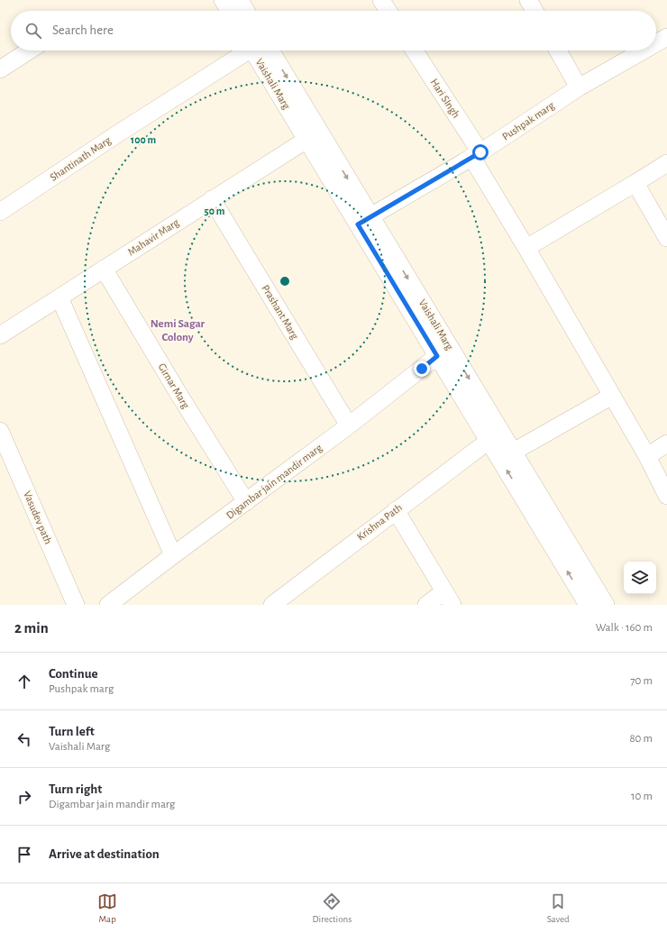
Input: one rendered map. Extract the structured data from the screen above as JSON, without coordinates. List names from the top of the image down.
{
  "streets": {
    "street": [
      "Vaishali Marg",
      "Hari SIngh",
      "Pushpak marg",
      "Shantinath Marg",
      "Mahavir Marg",
      "Prashant Marg",
      "Girnar Marg",
      "Digambar jain mandir marg",
      "Vasudev path",
      "Krishna Path"
    ]
  },
  "crossings": [
    ["Vaishali Marg", "Pushpak marg"],
    ["Vaishali Marg", "Mahavir Marg"],
    ["Vaishali Marg", "Digambar jain mandir marg"],
    ["Vaishali Marg", "Krishna Path"],
    ["Hari SIngh", "Pushpak marg"],
    ["Mahavir Marg", "Prashant Marg"],
    ["Mahavir Marg", "Girnar Marg"],
    ["Prashant Marg", "Digambar jain mandir marg"],
    ["Girnar Marg", "Digambar jain mandir marg"]
  ],
  "districts": ["Nemi Sagar Colony"],
  "page": {
    "search": "Search here",
    "heading": ["2 min", "Walk · 160 m"],
    "list": [
      ["Continue", "Pushpak marg", "70 m"],
      ["Turn left", "Vaishali Marg", "80 m"],
      ["Turn right", "Digambar jain mandir marg", "10 m"],
      "Arrive at destination"
    ],
    "nav": ["Map", "Directions", "Saved"]
  },
  "rings": ["100 m", "50 m"]
}
